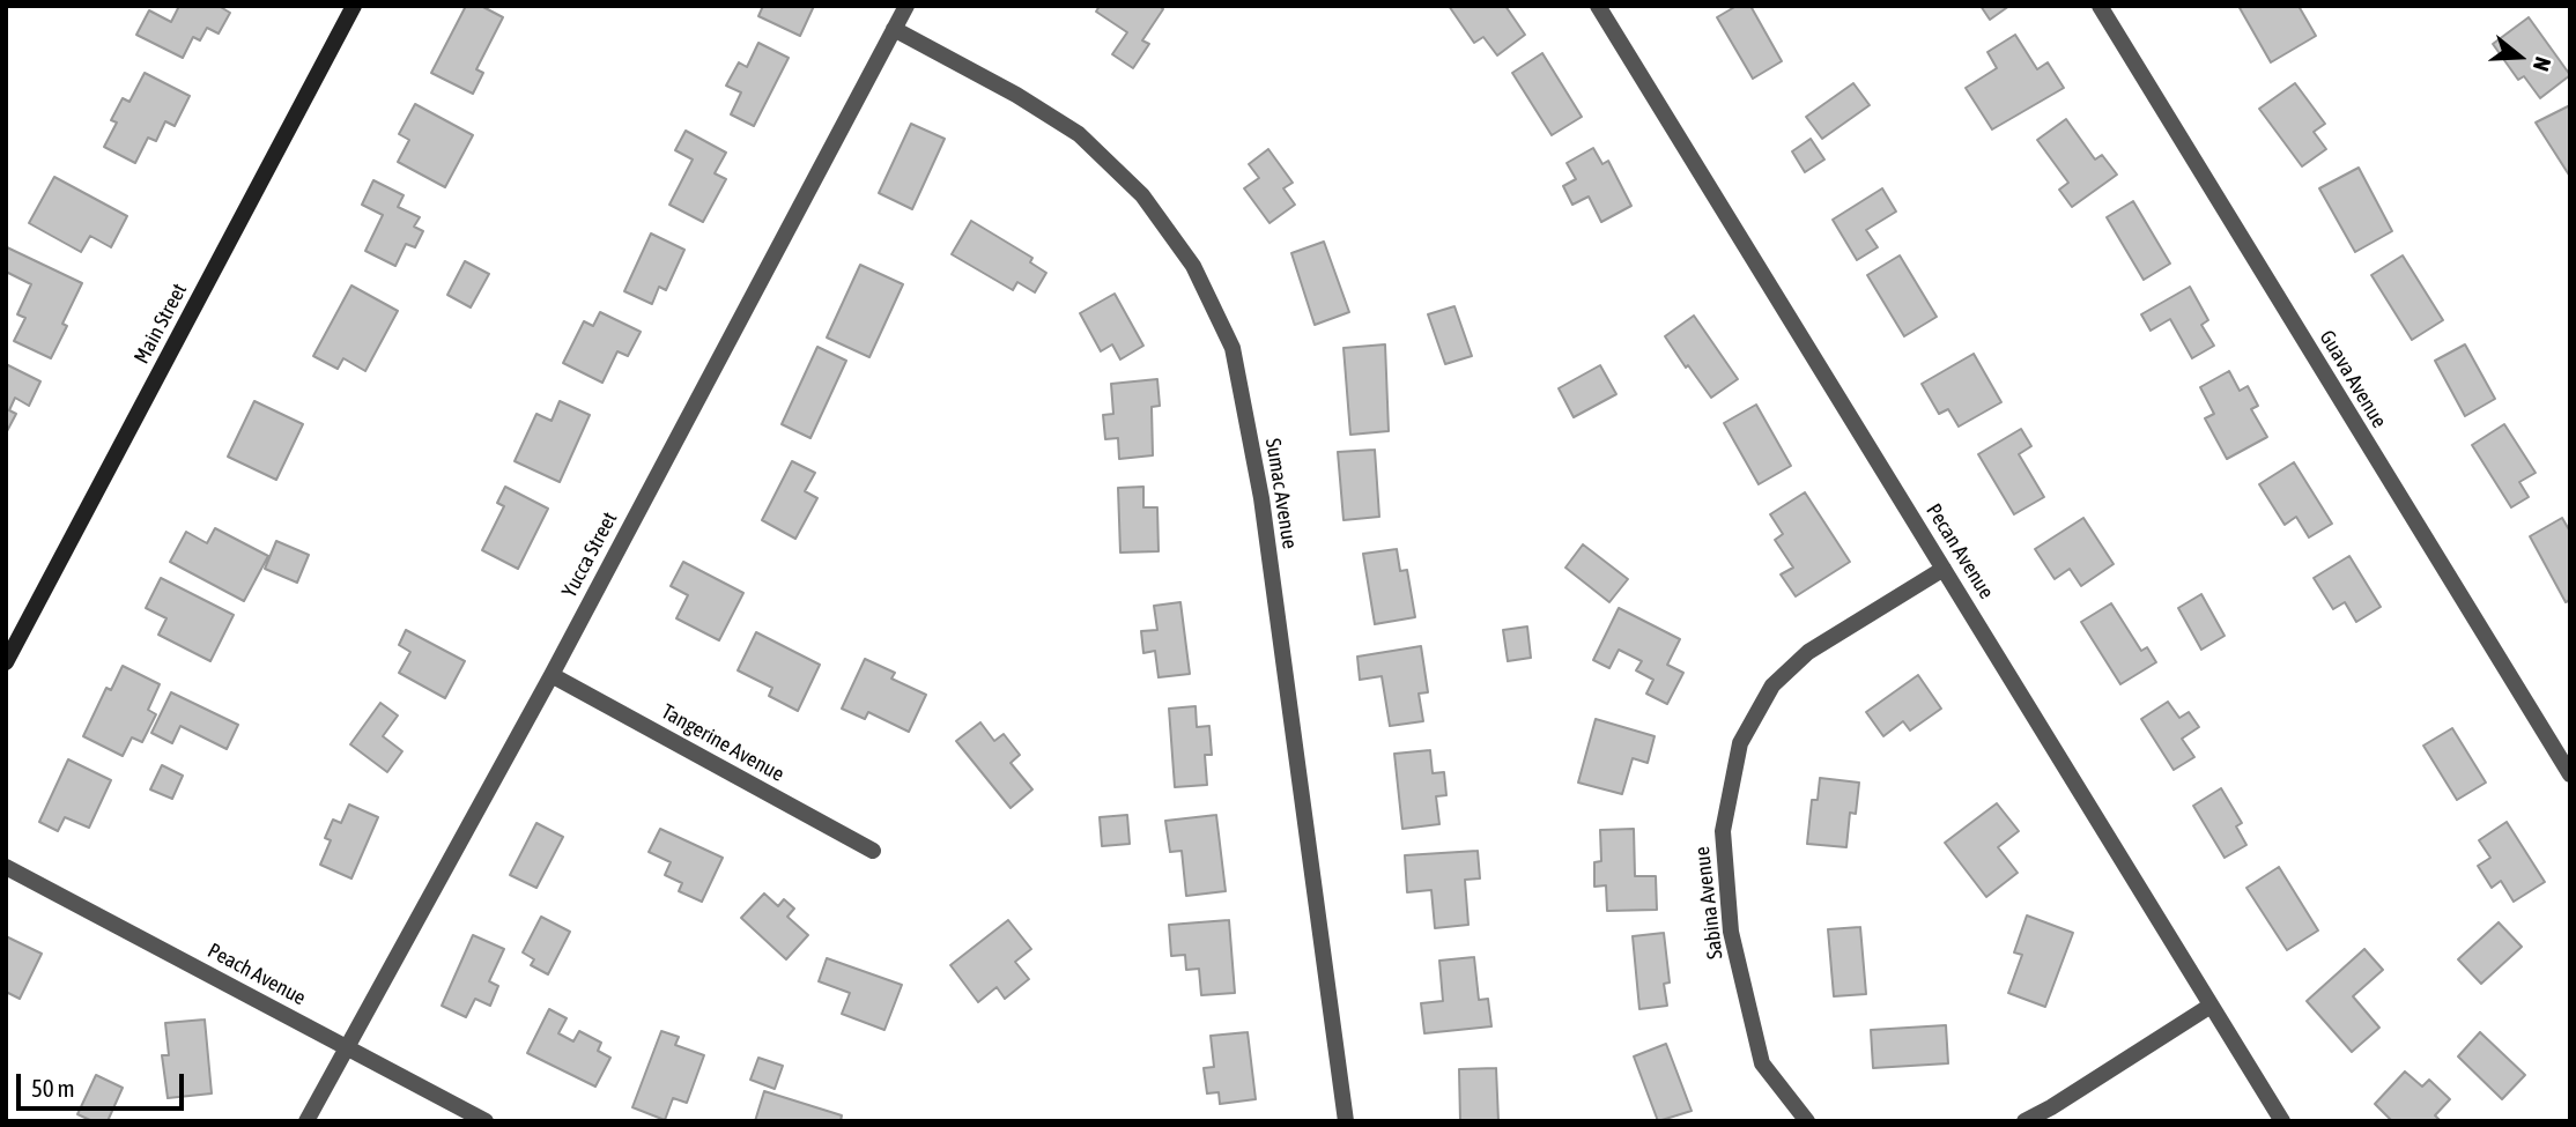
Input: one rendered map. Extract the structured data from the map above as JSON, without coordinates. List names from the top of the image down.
{
  "streets": {
    "main road": ["Main Street"],
    "street": [
      "Guava Avenue",
      "Sumac Avenue",
      "Pecan Avenue",
      "Yucca Street",
      "Tangerine Avenue",
      "Sabina Avenue",
      "Peach Avenue"
    ]
  },
  "crossings": [
    ["Sumac Avenue", "Yucca Street"],
    ["Pecan Avenue", "Sabina Avenue"],
    ["Yucca Street", "Tangerine Avenue"],
    ["Yucca Street", "Peach Avenue"]
  ],
  "scale_bar": "50 m",
  "north": "right"
}
